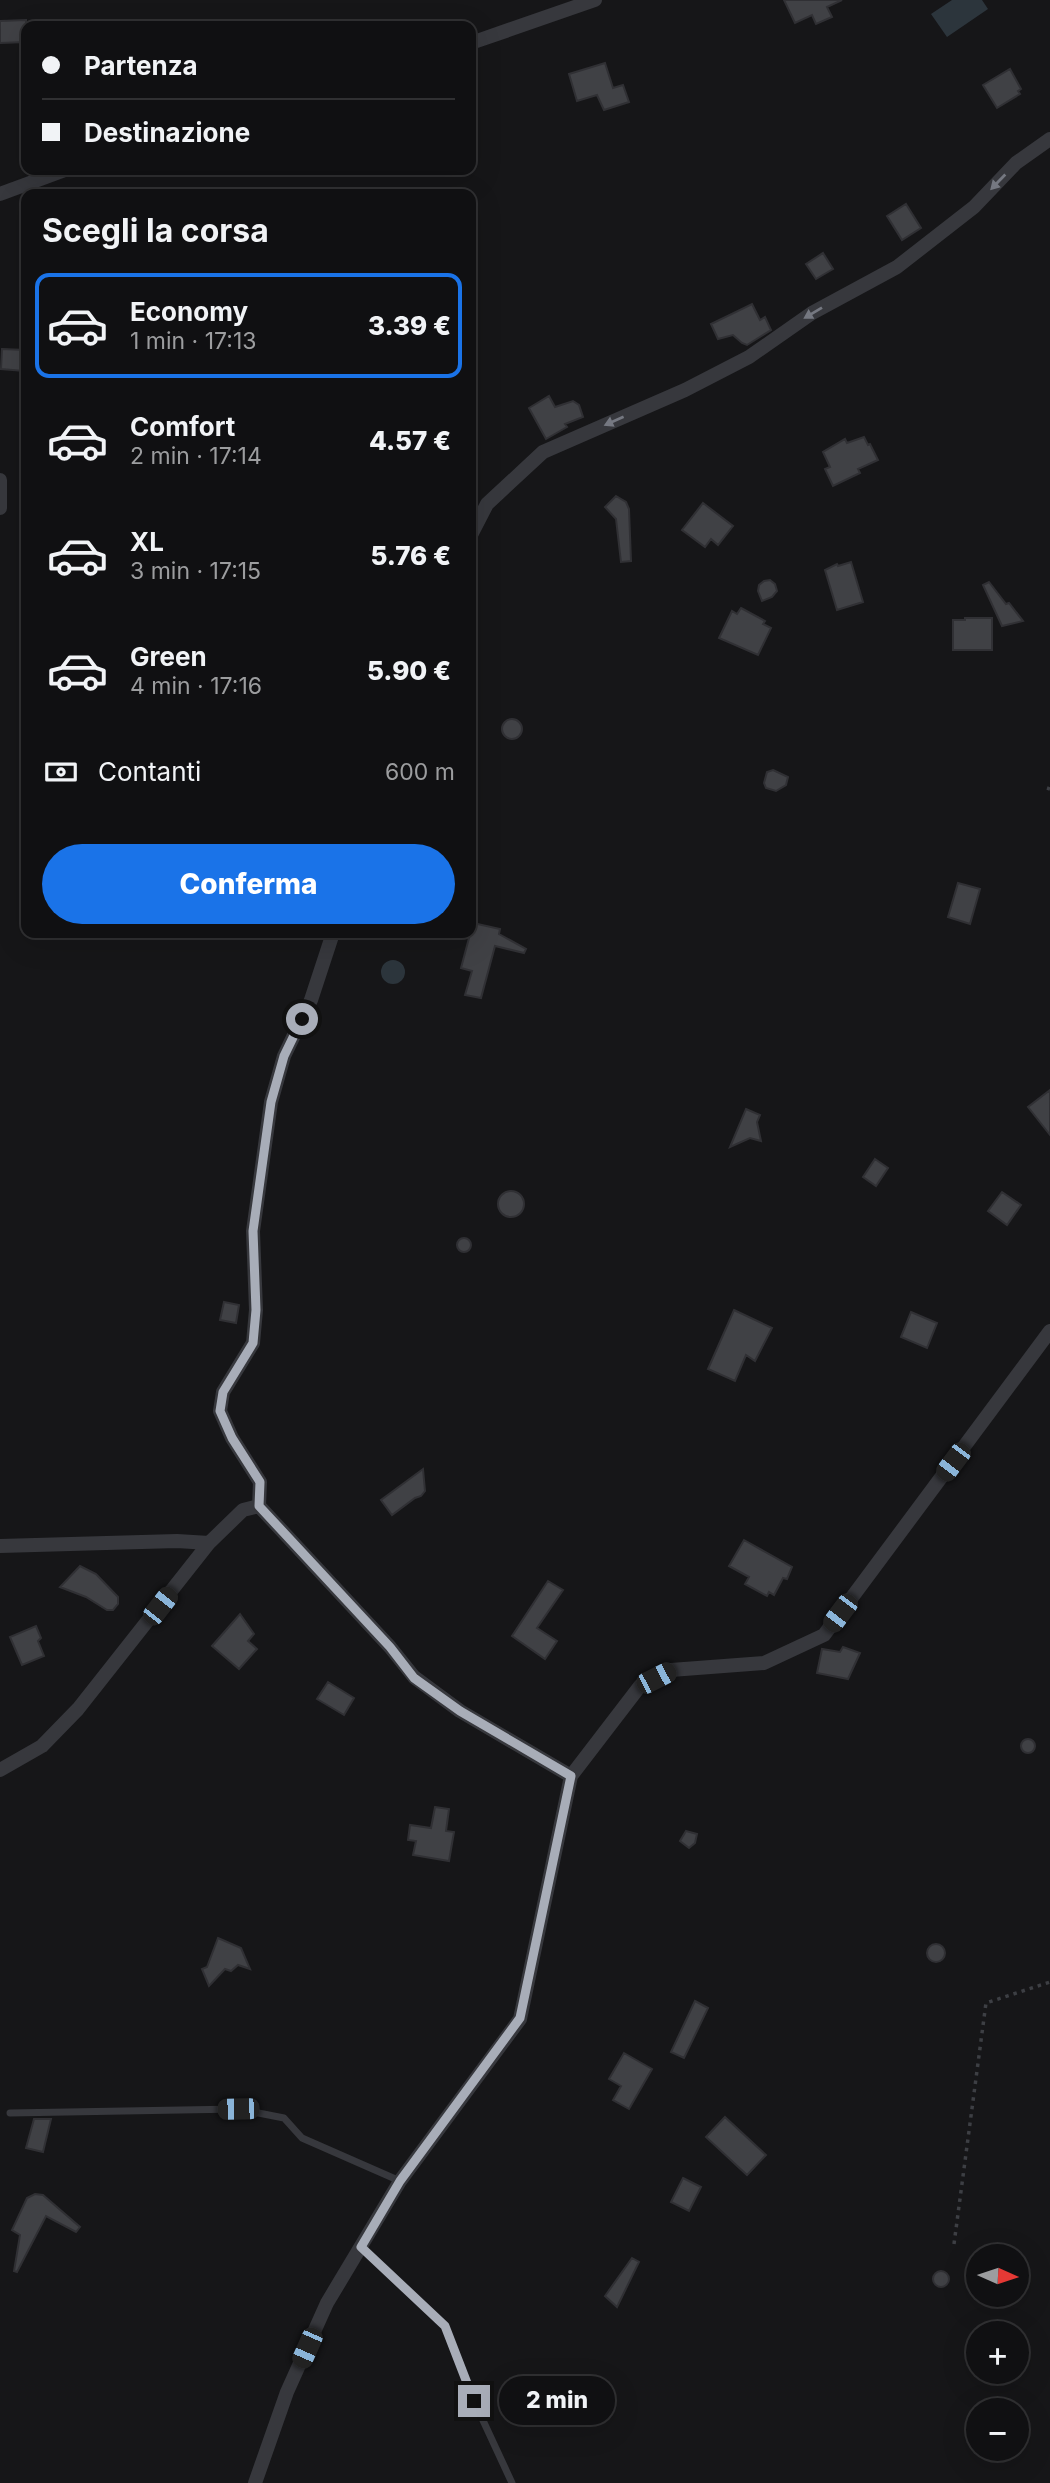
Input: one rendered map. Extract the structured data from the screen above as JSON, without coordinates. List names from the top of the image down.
{
  "north": "right",
  "page": {
    "banner": ["Partenza", "Destinazione"],
    "heading": "Scegli la corsa",
    "list": [
      {
        "name": "Economy",
        "note": "1 min · 17:13",
        "value": "3.39 €"
      },
      {
        "name": "Comfort",
        "note": "2 min · 17:14",
        "value": "4.57 €"
      },
      {
        "name": "XL",
        "note": "3 min · 17:15",
        "value": "5.76 €"
      },
      {
        "name": "Green",
        "note": "4 min · 17:16",
        "value": "5.90 €"
      }
    ],
    "pay": ["Contanti", "600 m"],
    "buttons": "Conferma",
    "map_buttons": ["+", "−"],
    "bubble": "2 min"
  }
}
